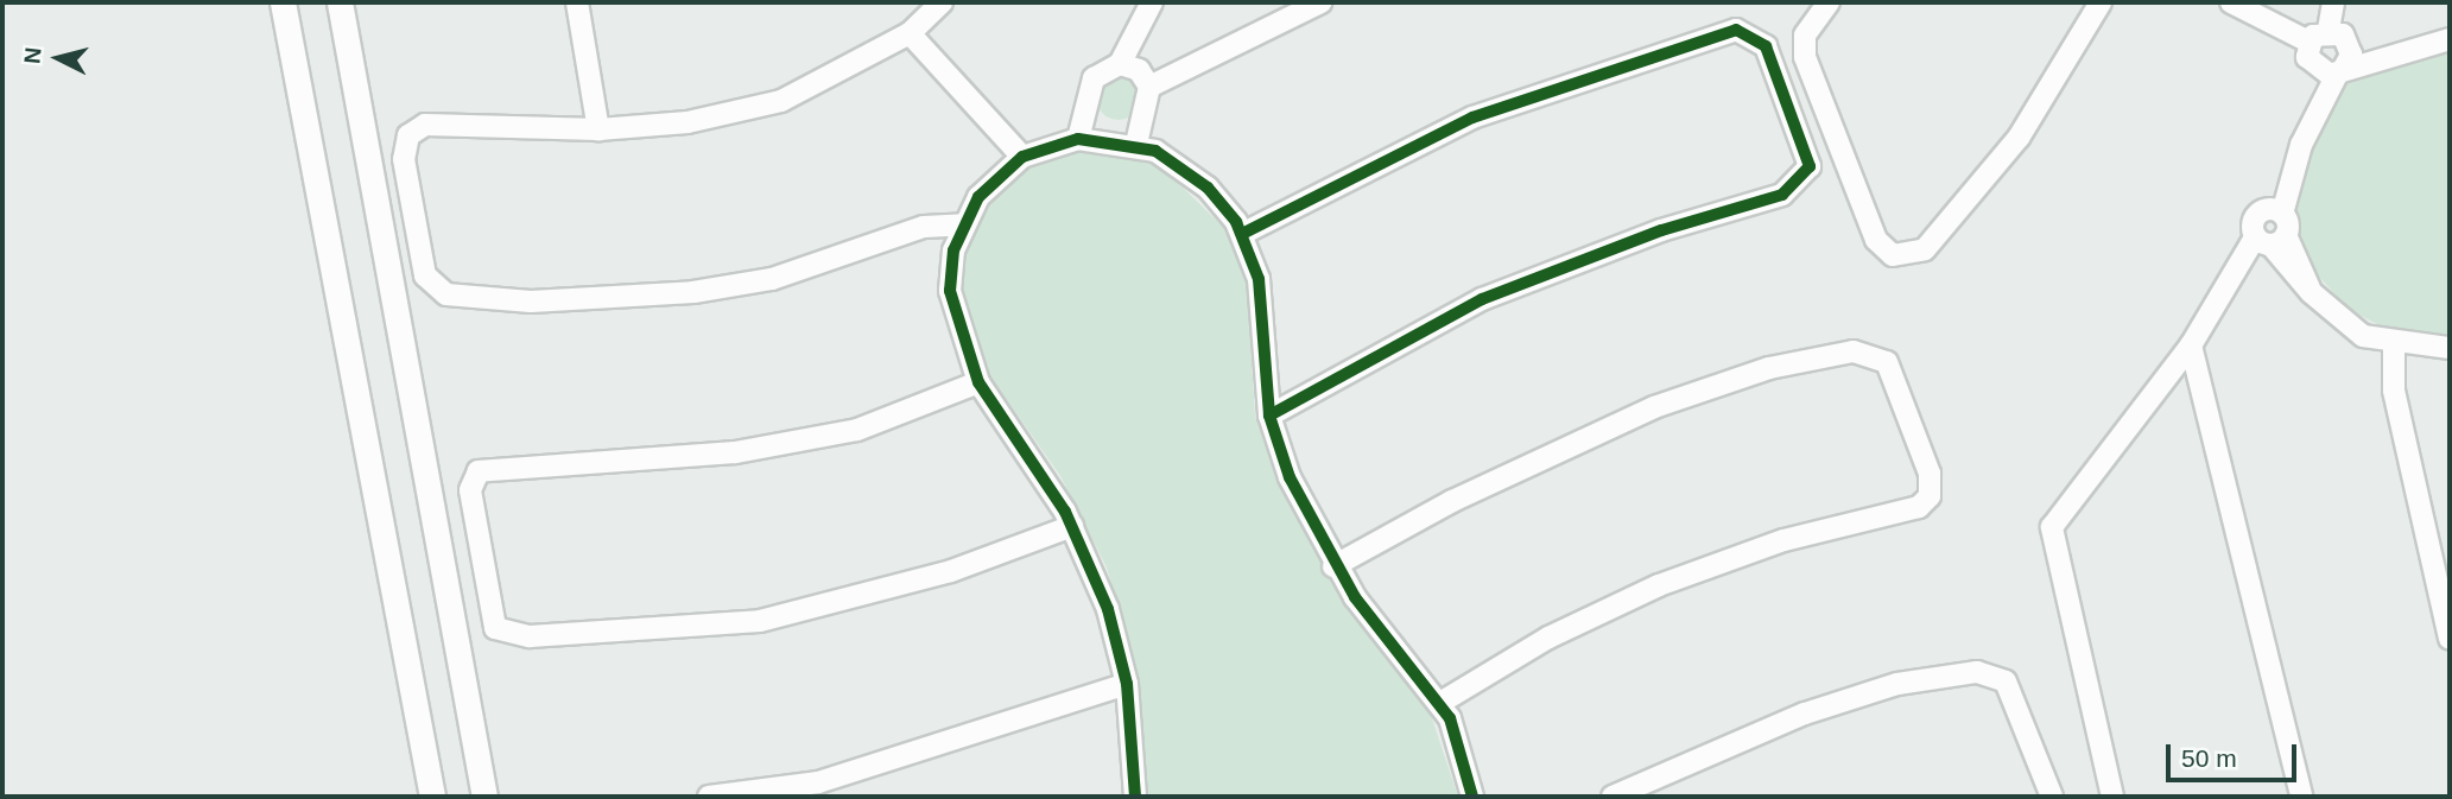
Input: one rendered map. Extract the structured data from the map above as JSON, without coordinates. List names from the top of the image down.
{
  "scale_bar": "50 m",
  "north": "left"
}
